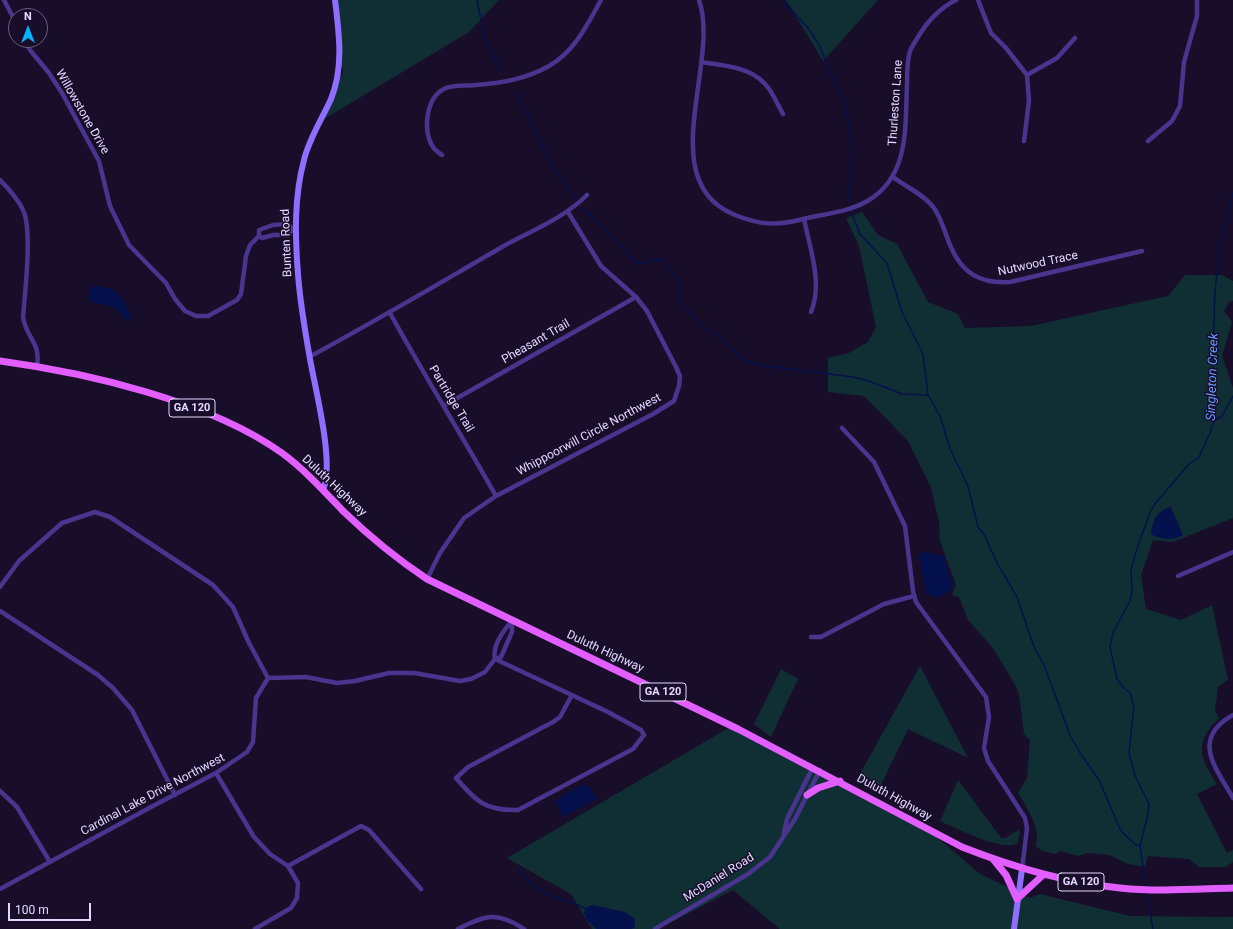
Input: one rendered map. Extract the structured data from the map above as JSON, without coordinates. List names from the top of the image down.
{
  "streets": {
    "main road": ["GA 120", "Duluth Highway"],
    "street": [
      "Thurleston Lane",
      "Willowstone Drive",
      "Bunten Road",
      "Nutwood Trace",
      "Pheasant Trail",
      "Partridge Trail",
      "Whippoorwill Circle Northwest",
      "Cardinal Lake Drive Northwest",
      "McDaniel Road"
    ]
  },
  "crossings": [
    ["Thurleston Lane", "Nutwood Trace"],
    ["Bunten Road", "Duluth Highway"],
    ["Pheasant Trail", "Partridge Trail"],
    ["Pheasant Trail", "Whippoorwill Circle Northwest"],
    ["Partridge Trail", "Whippoorwill Circle Northwest"],
    ["Whippoorwill Circle Northwest", "Duluth Highway"],
    ["Duluth Highway", "McDaniel Road"]
  ],
  "water": ["Singleton Creek"],
  "scale_bar": "100 m",
  "north": "top"
}
